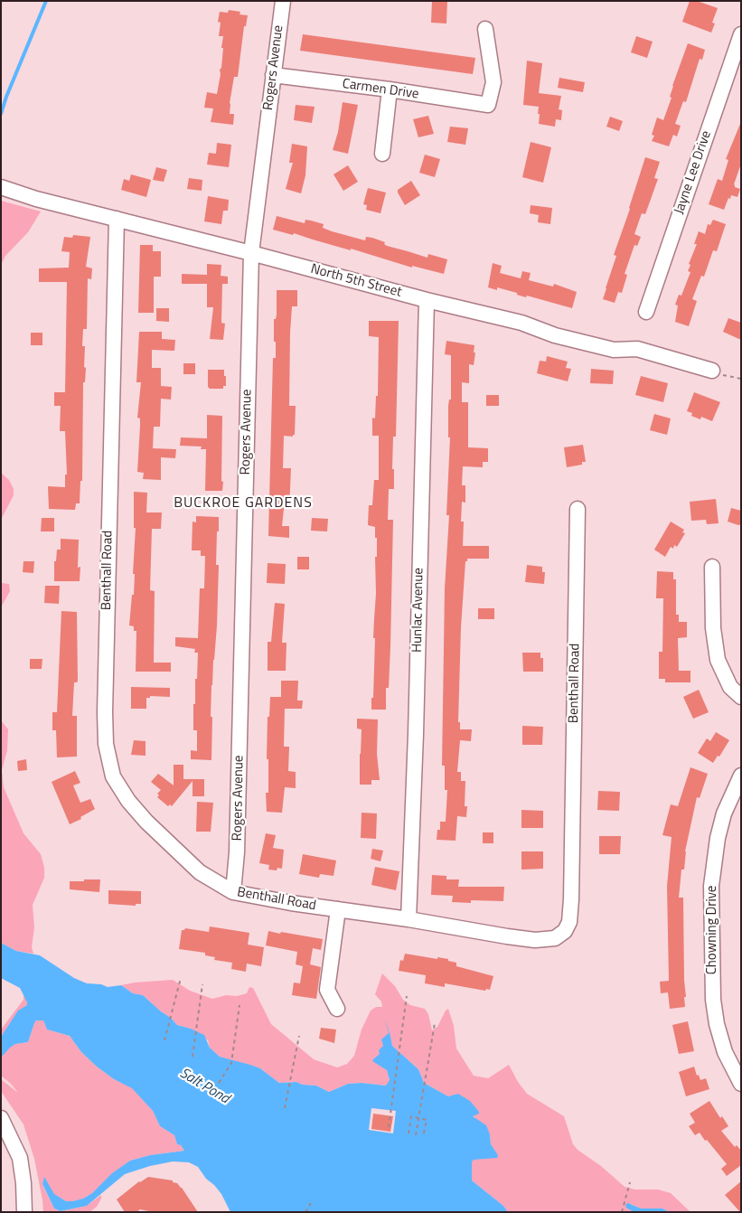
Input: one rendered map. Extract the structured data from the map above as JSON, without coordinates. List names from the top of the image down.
{
  "streets": {
    "street": [
      "Rogers Avenue",
      "Carmen Drive",
      "Jayne Lee Drive",
      "North 5th Street",
      "Benthall Road",
      "Hunlac Avenue",
      "Chowning Drive"
    ]
  },
  "crossings": [
    ["Rogers Avenue", "Carmen Drive"],
    ["Rogers Avenue", "North 5th Street"],
    ["Rogers Avenue", "Benthall Road"],
    ["North 5th Street", "Benthall Road"],
    ["North 5th Street", "Hunlac Avenue"],
    ["Benthall Road", "Hunlac Avenue"]
  ],
  "districts": ["BUCKROE GARDENS"],
  "water": ["Salt Pond"]
}
